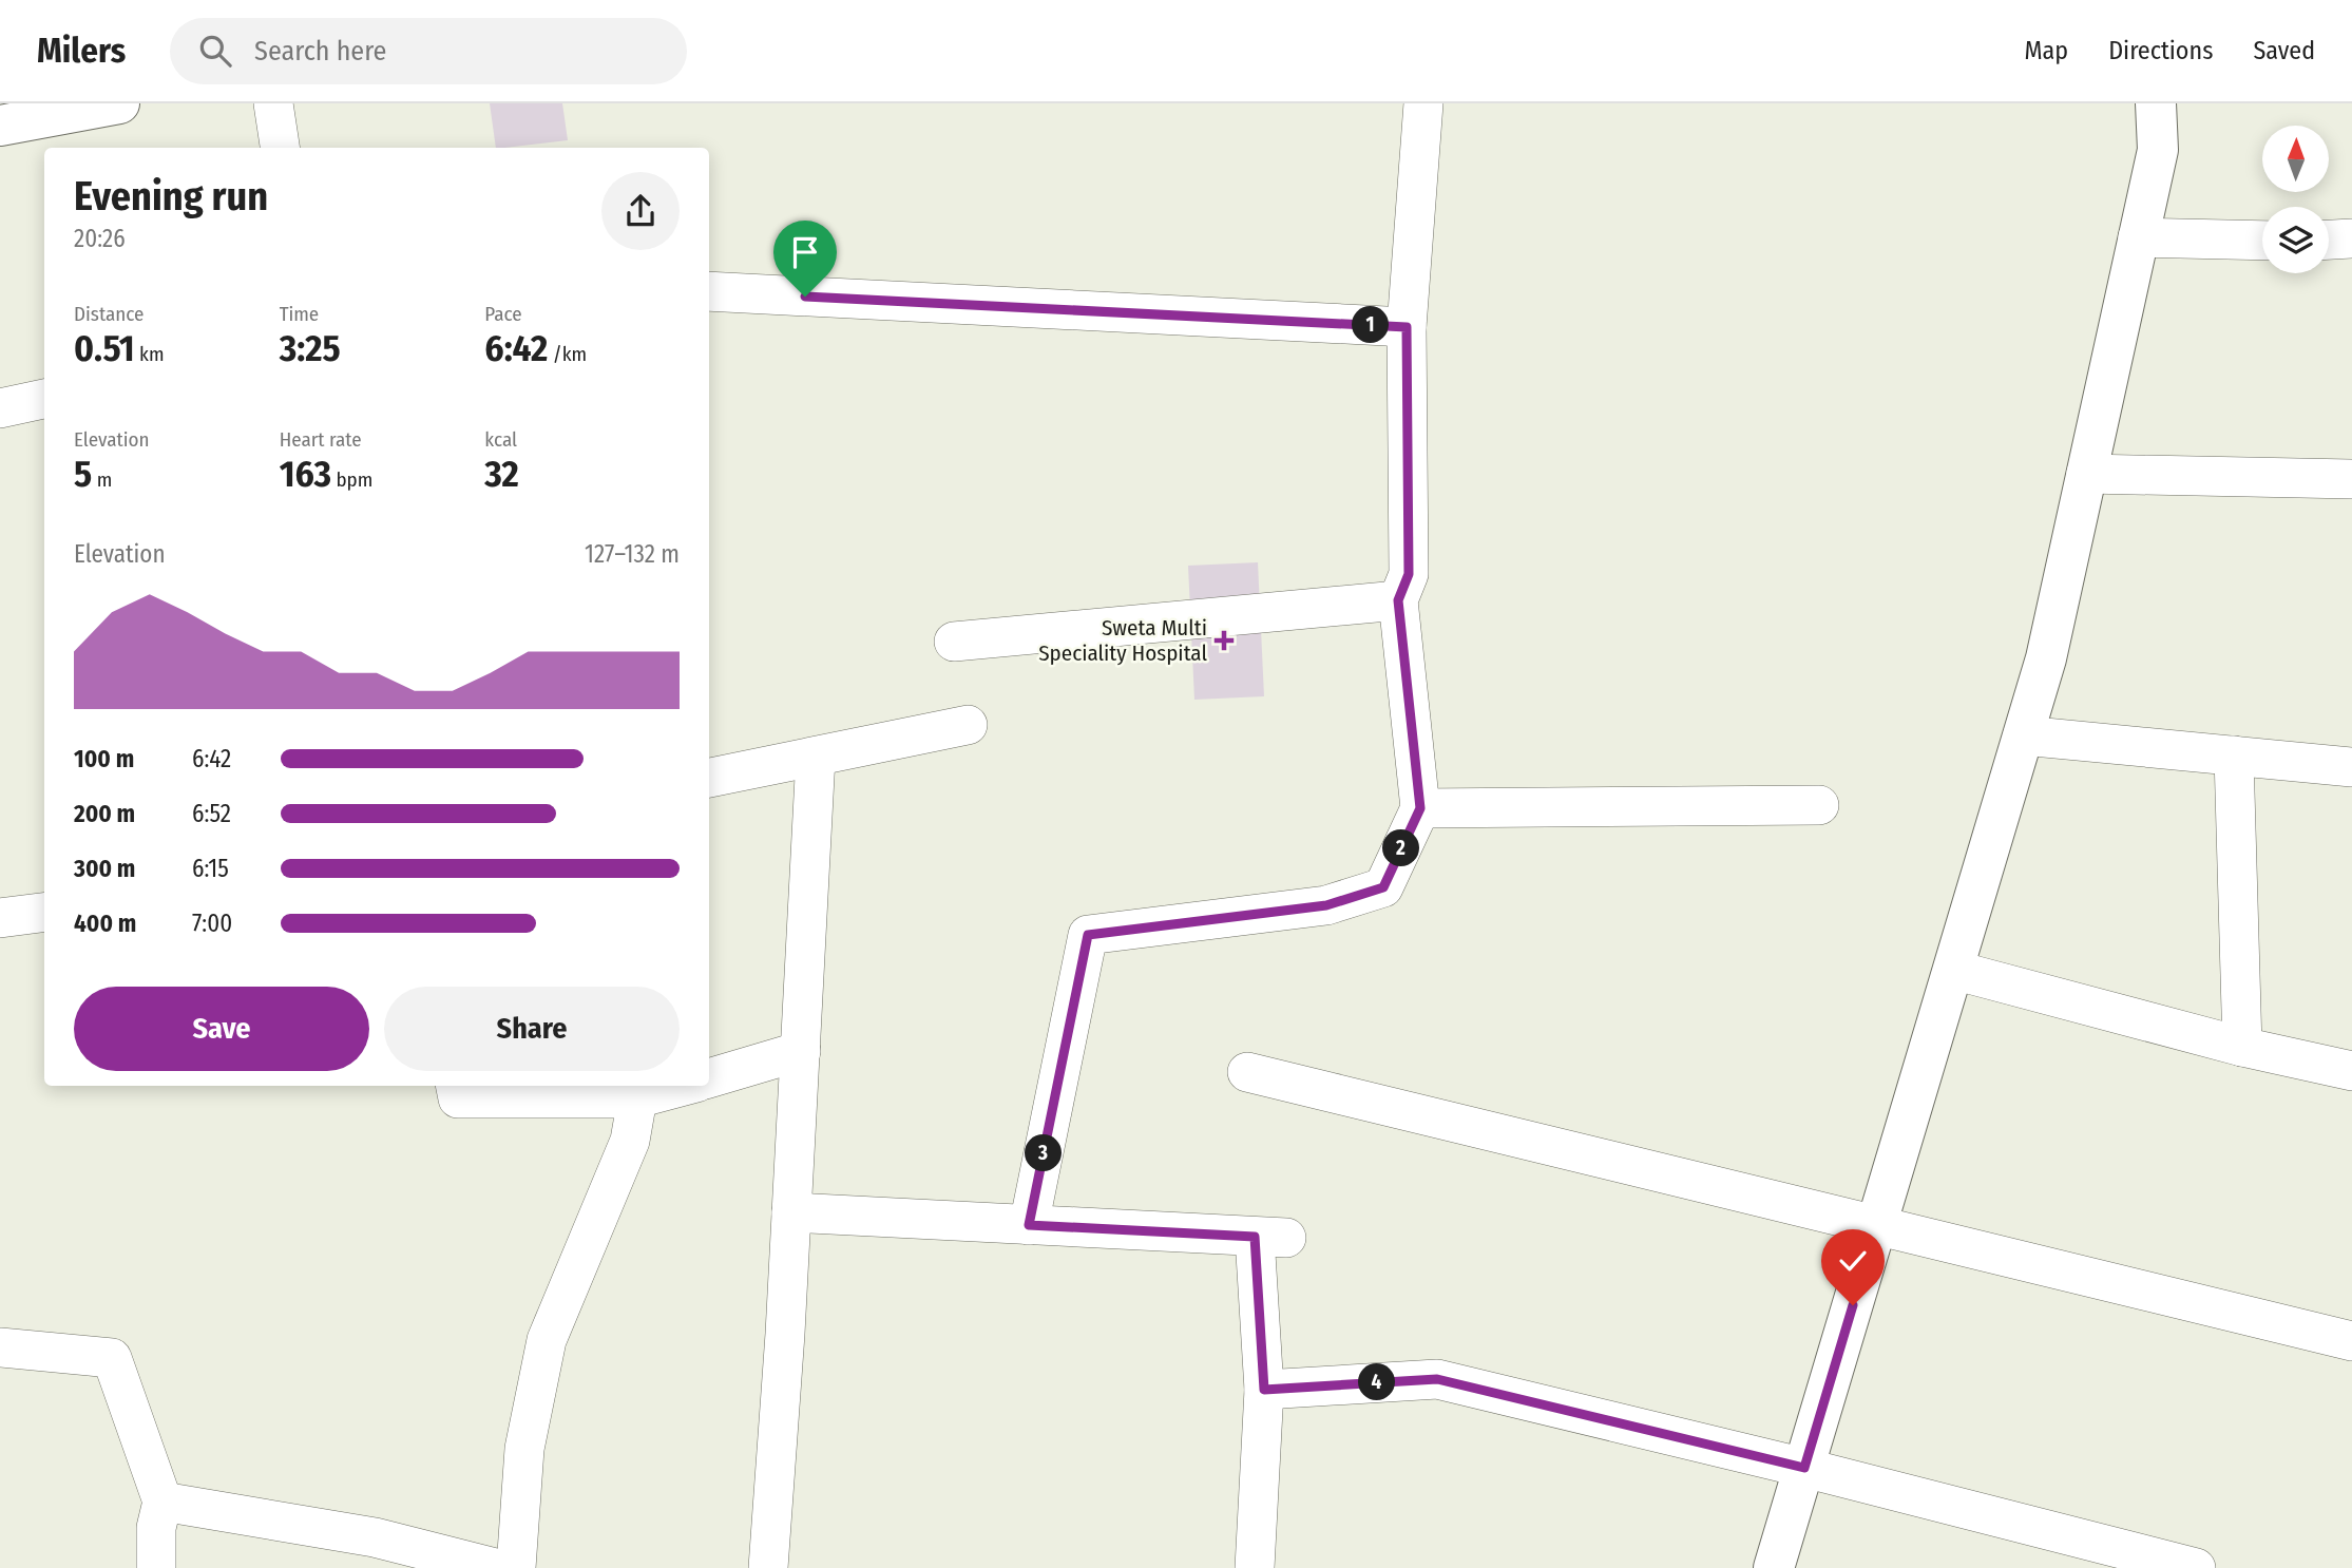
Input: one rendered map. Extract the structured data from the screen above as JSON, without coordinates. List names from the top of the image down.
{
  "places": {
    "health": ["Sweta Multi Speciality Hospital"]
  },
  "north": "top",
  "page": {
    "header": "Milers",
    "search": "Search here",
    "nav": ["Map", "Directions", "Saved"],
    "heading": ["Evening run", "20:26"],
    "stats": [
      ["Distance", "0.51 km"],
      ["Time", "3:25"],
      ["Pace", "6:42 /km"],
      ["Elevation", "5 m"],
      ["Heart rate", "163 bpm"],
      ["kcal", "32"]
    ],
    "pins": [
      "1",
      "2",
      "3",
      "4"
    ],
    "chart": ["Elevation", "127–132 m"],
    "list": [
      {
        "name": "100 m",
        "note": "6:42"
      },
      {
        "name": "200 m",
        "note": "6:52"
      },
      {
        "name": "300 m",
        "note": "6:15"
      },
      {
        "name": "400 m",
        "note": "7:00"
      }
    ],
    "buttons": ["Save", "Share"]
  }
}
